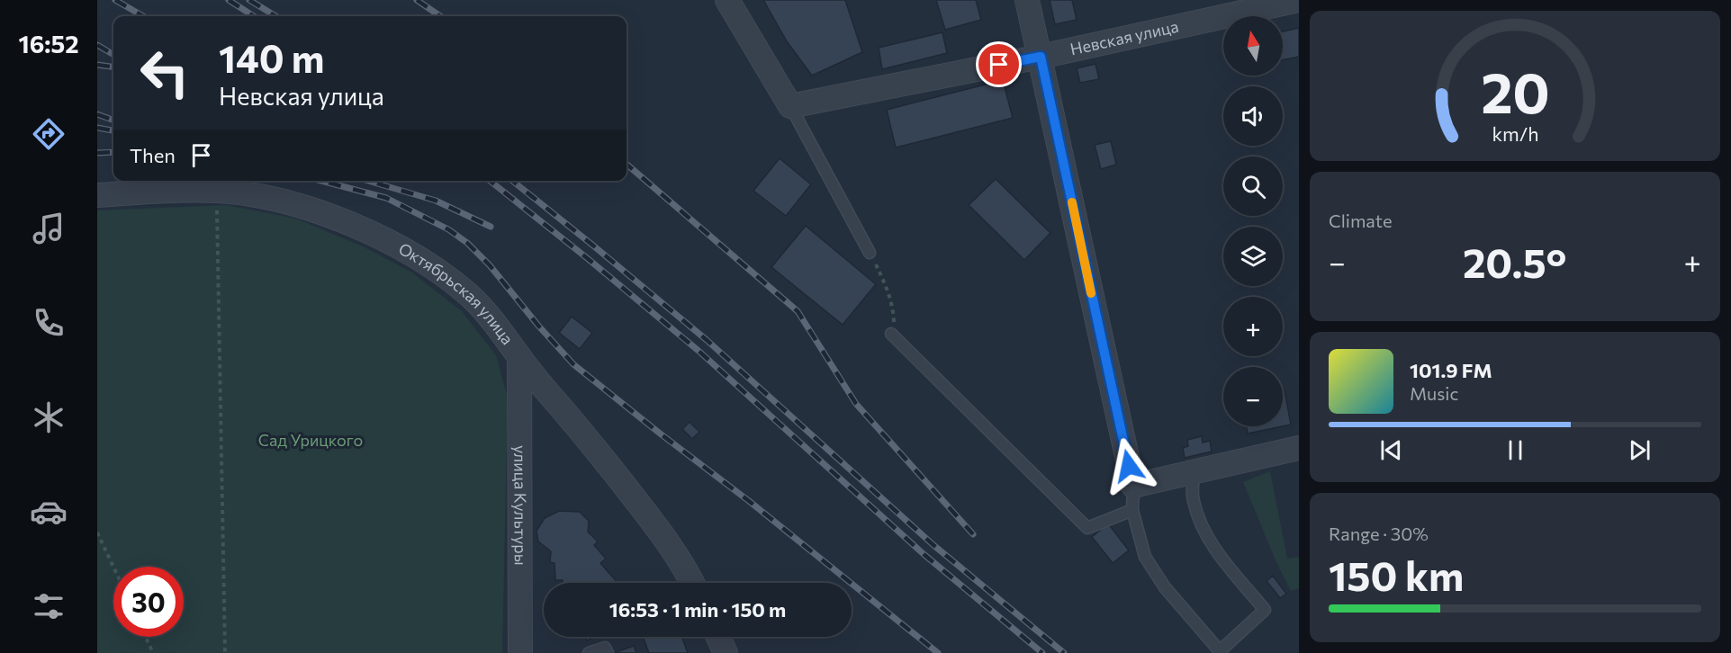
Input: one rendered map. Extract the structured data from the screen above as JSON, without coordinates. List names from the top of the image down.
{
  "streets": {
    "street": ["Невская улица", "Октябрьская улица", "улица Культуры"]
  },
  "crossings": [
    ["Октябрьская улица", "улица Культуры"]
  ],
  "parks": ["Сад Урицкого"],
  "north": "top",
  "page": {
    "tabs": "16:52",
    "map_buttons": ["+", "−"],
    "turn": ["140 m", "Невская улица"],
    "then": "Then",
    "tile": [
      "Climate",
      ["Range · 30%", "150 km"]
    ],
    "heat": ["−", "20.5°", "+"],
    "song": ["101.9 FM", "Music"],
    "limit": "30",
    "trip": "16:53 · 1 min · 150 m",
    "gauge": ["20", "km/h"]
  }
}
